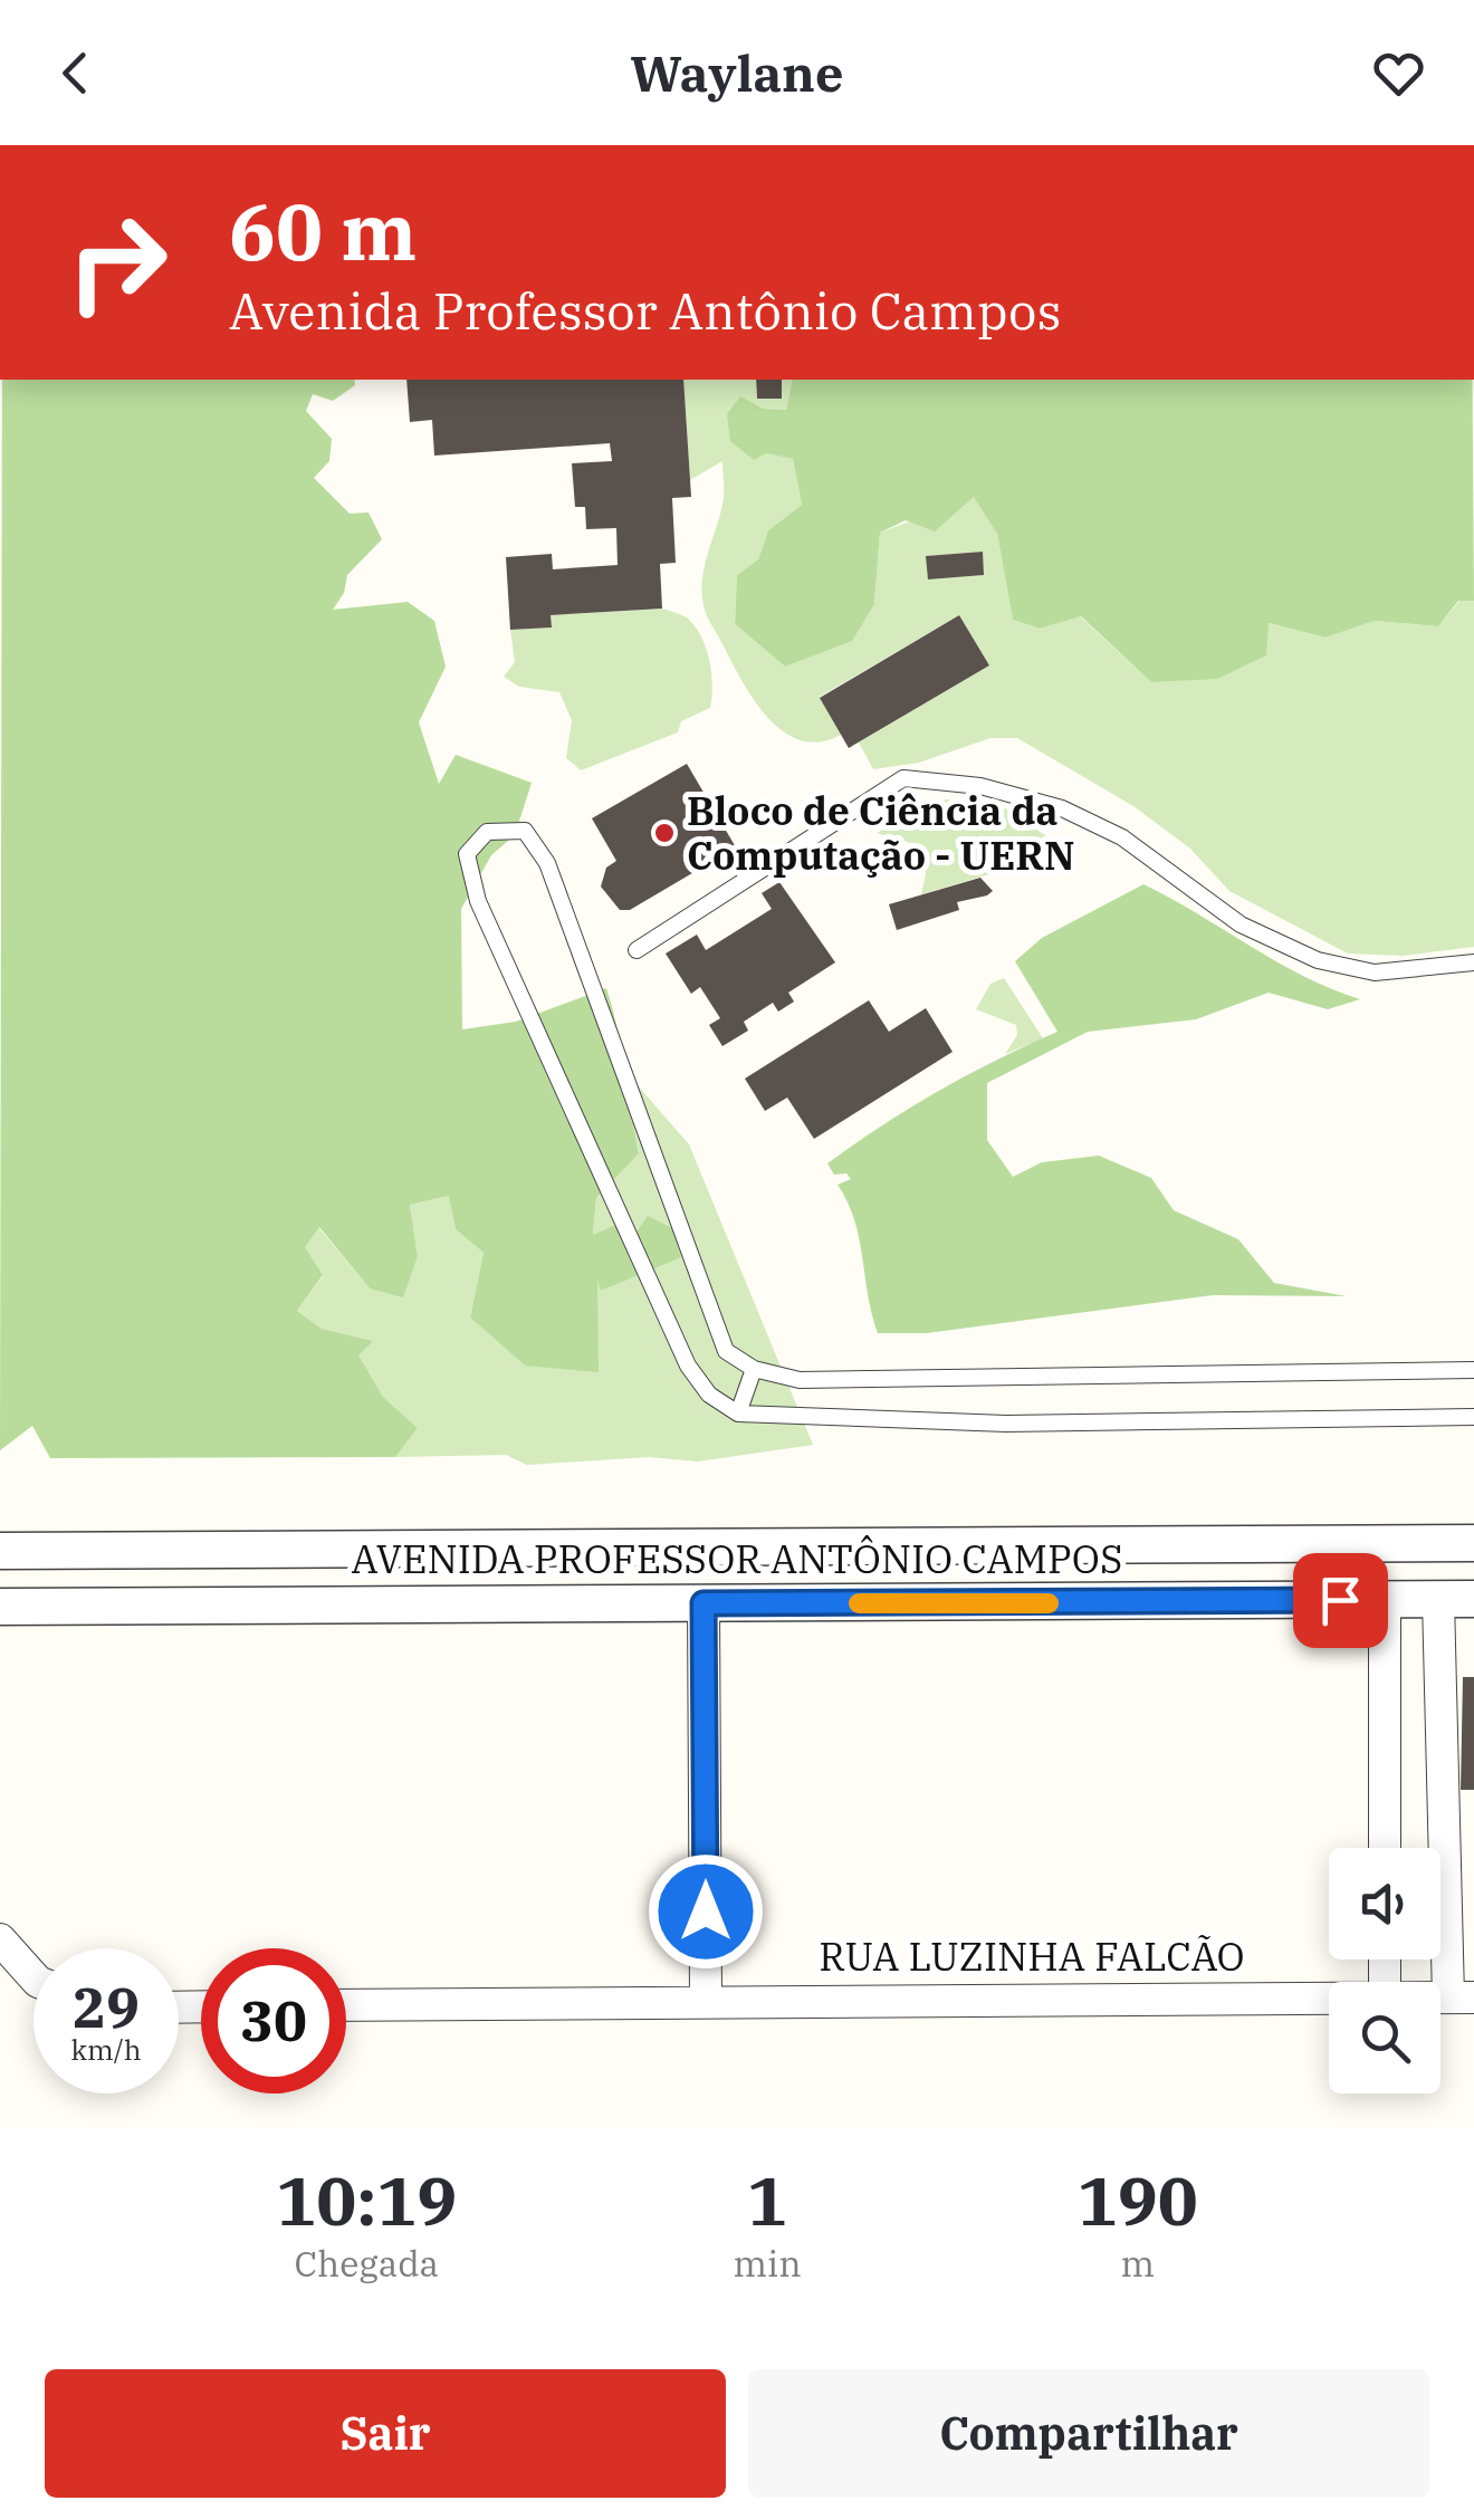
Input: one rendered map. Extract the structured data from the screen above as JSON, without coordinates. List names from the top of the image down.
{
  "streets": {
    "street": ["AVENIDA PROFESSOR ANTÔNIO CAMPOS", "RUA LUZINHA FALCÃO"]
  },
  "places": ["Bloco de Ciência da Computação - UERN"],
  "page": {
    "header": "Waylane",
    "turn": ["60 m", "Avenida Professor Antônio Campos"],
    "speed": "29 km/h",
    "limit": "30",
    "eta": [
      "10:19",
      "Chegada",
      "1",
      "min",
      "190",
      "m"
    ],
    "buttons": ["Sair", "Compartilhar"]
  }
}
